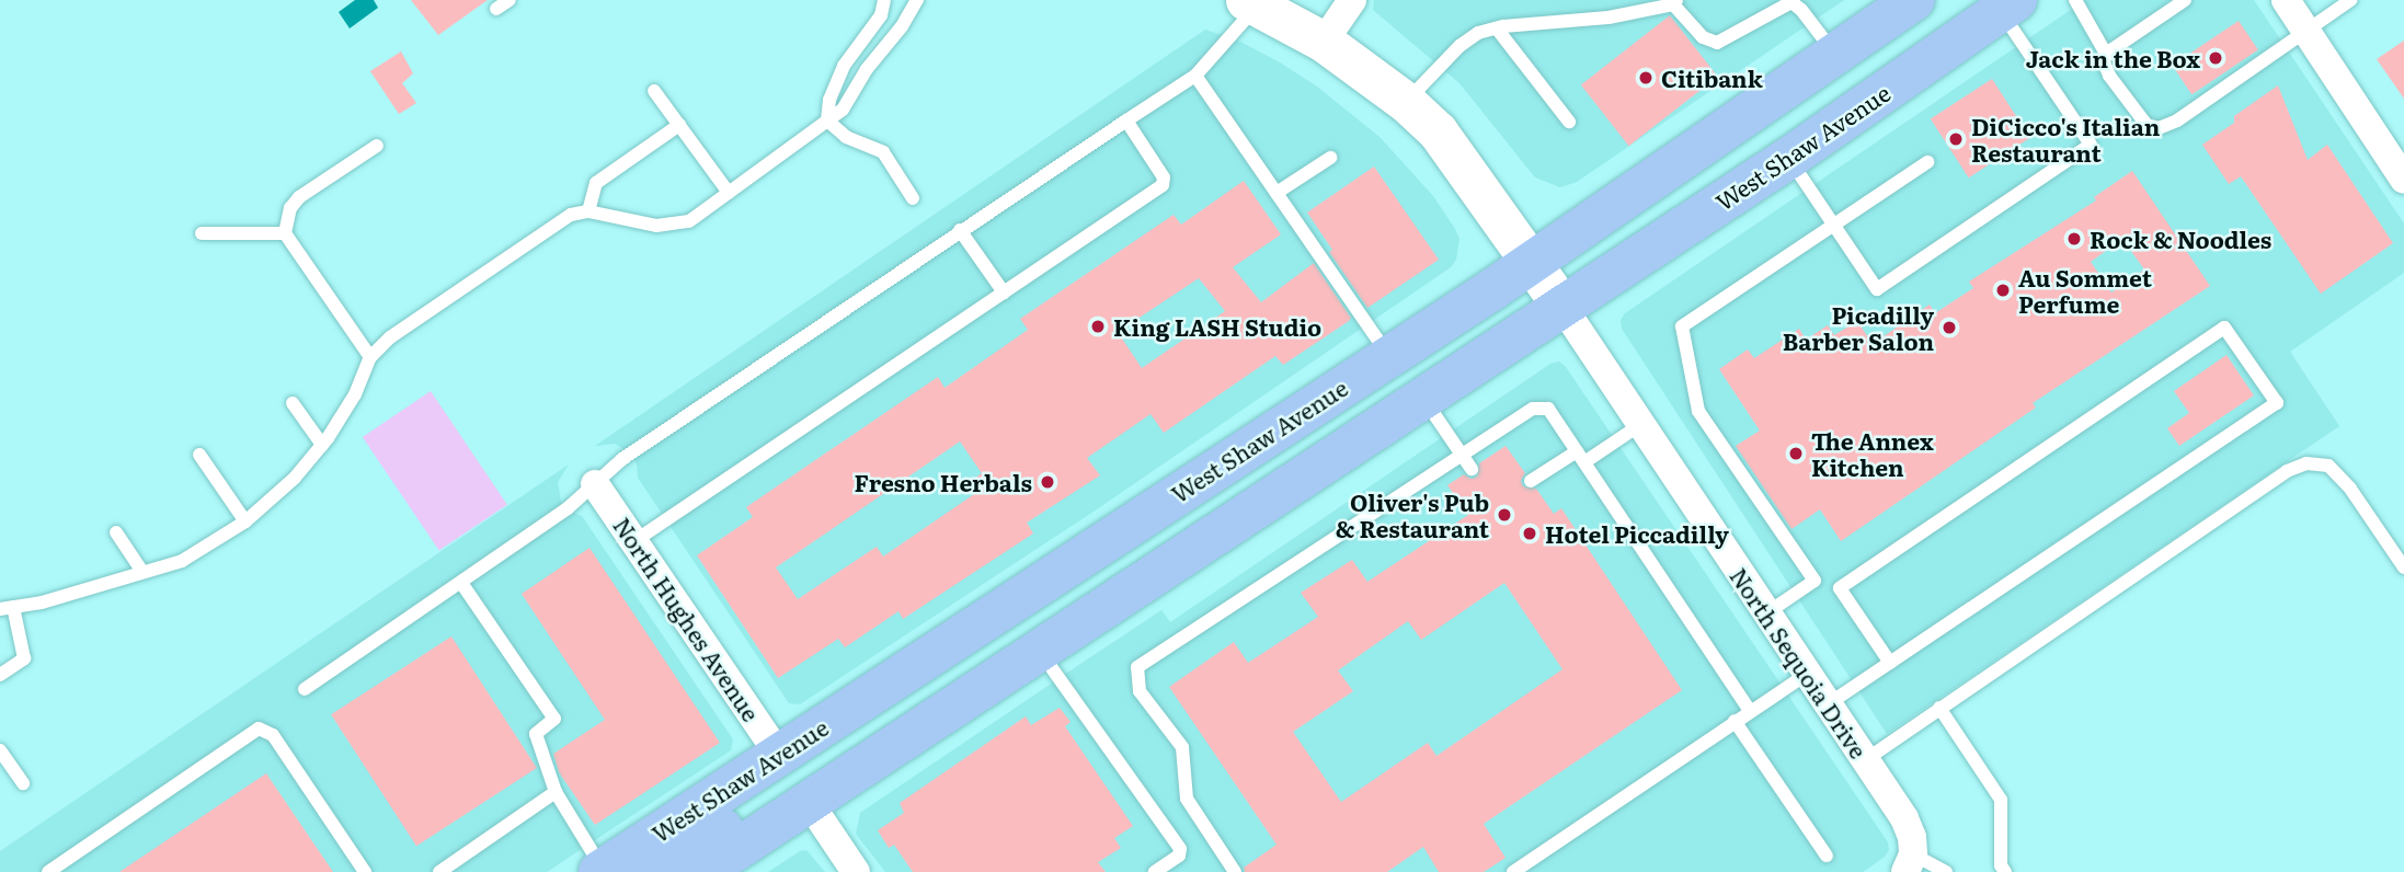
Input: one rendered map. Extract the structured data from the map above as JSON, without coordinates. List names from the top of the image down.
{
  "streets": {
    "main road": ["West Shaw Avenue"],
    "street": ["North Hughes Avenue", "North Sequoia Drive"]
  },
  "crossings": [
    ["West Shaw Avenue", "North Hughes Avenue"],
    ["West Shaw Avenue", "North Sequoia Drive"]
  ],
  "places": [
    "Jack in the Box",
    "Citibank",
    "DiCicco's Italian Restaurant",
    "Rock & Noodles",
    "Au Sommet Perfume",
    "King LASH Studio",
    "Picadilly Barber Salon",
    "The Annex Kitchen",
    "Fresno Herbals",
    "Oliver's Pub & Restaurant",
    "Hotel Piccadilly"
  ]
}
